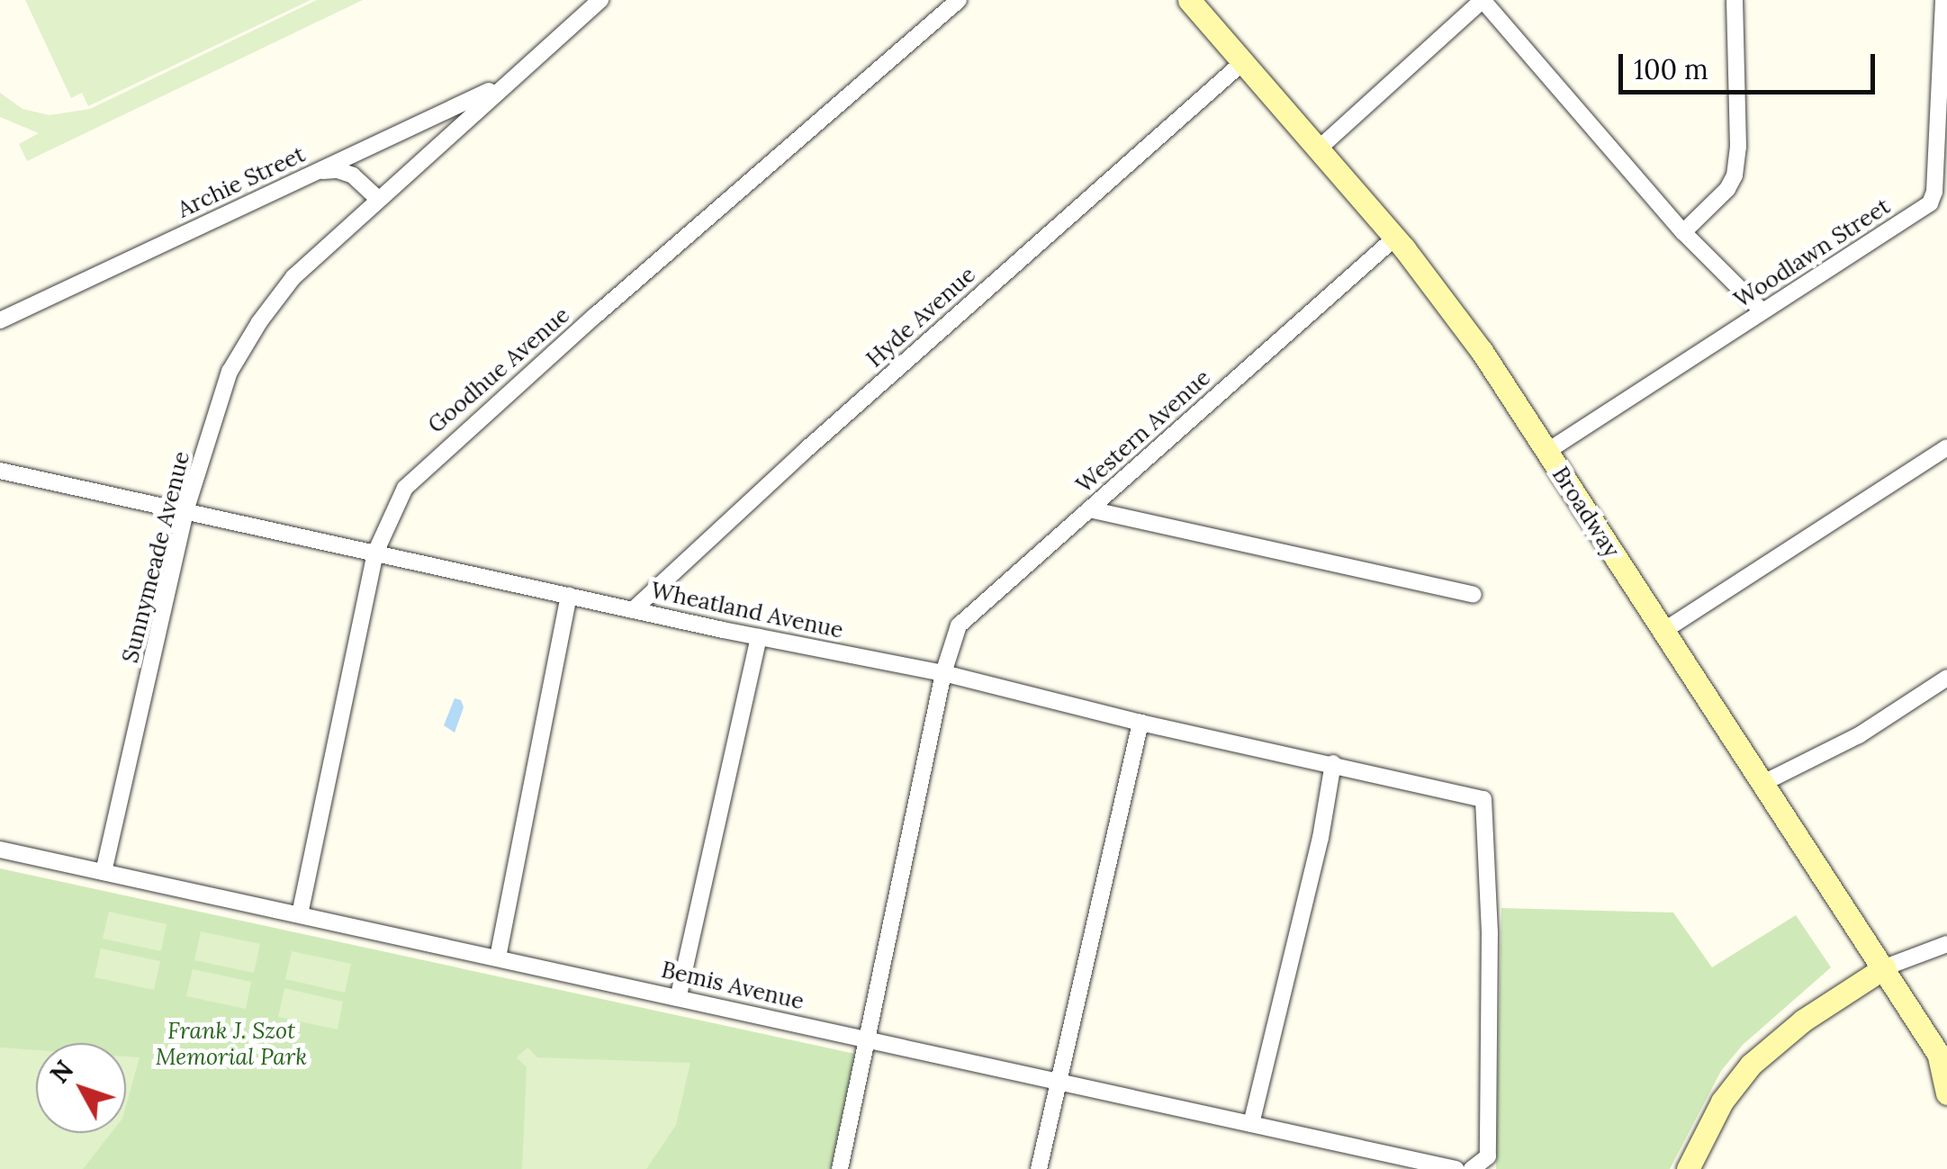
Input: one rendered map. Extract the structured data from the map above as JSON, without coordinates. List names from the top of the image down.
{
  "streets": {
    "main road": ["Broadway"],
    "street": [
      "Archie Street",
      "Woodlawn Street",
      "Hyde Avenue",
      "Goodhue Avenue",
      "Western Avenue",
      "Sunnymeade Avenue",
      "Wheatland Avenue",
      "Bemis Avenue"
    ]
  },
  "crossings": [
    ["Archie Street", "Sunnymeade Avenue"],
    ["Woodlawn Street", "Broadway"],
    ["Hyde Avenue", "Broadway"],
    ["Hyde Avenue", "Wheatland Avenue"],
    ["Goodhue Avenue", "Wheatland Avenue"],
    ["Goodhue Avenue", "Bemis Avenue"],
    ["Western Avenue", "Broadway"],
    ["Western Avenue", "Wheatland Avenue"],
    ["Western Avenue", "Bemis Avenue"],
    ["Sunnymeade Avenue", "Wheatland Avenue"],
    ["Sunnymeade Avenue", "Bemis Avenue"]
  ],
  "parks": ["Frank J. Szot Memorial Park"],
  "scale_bar": "100 m",
  "north": "top left"
}
